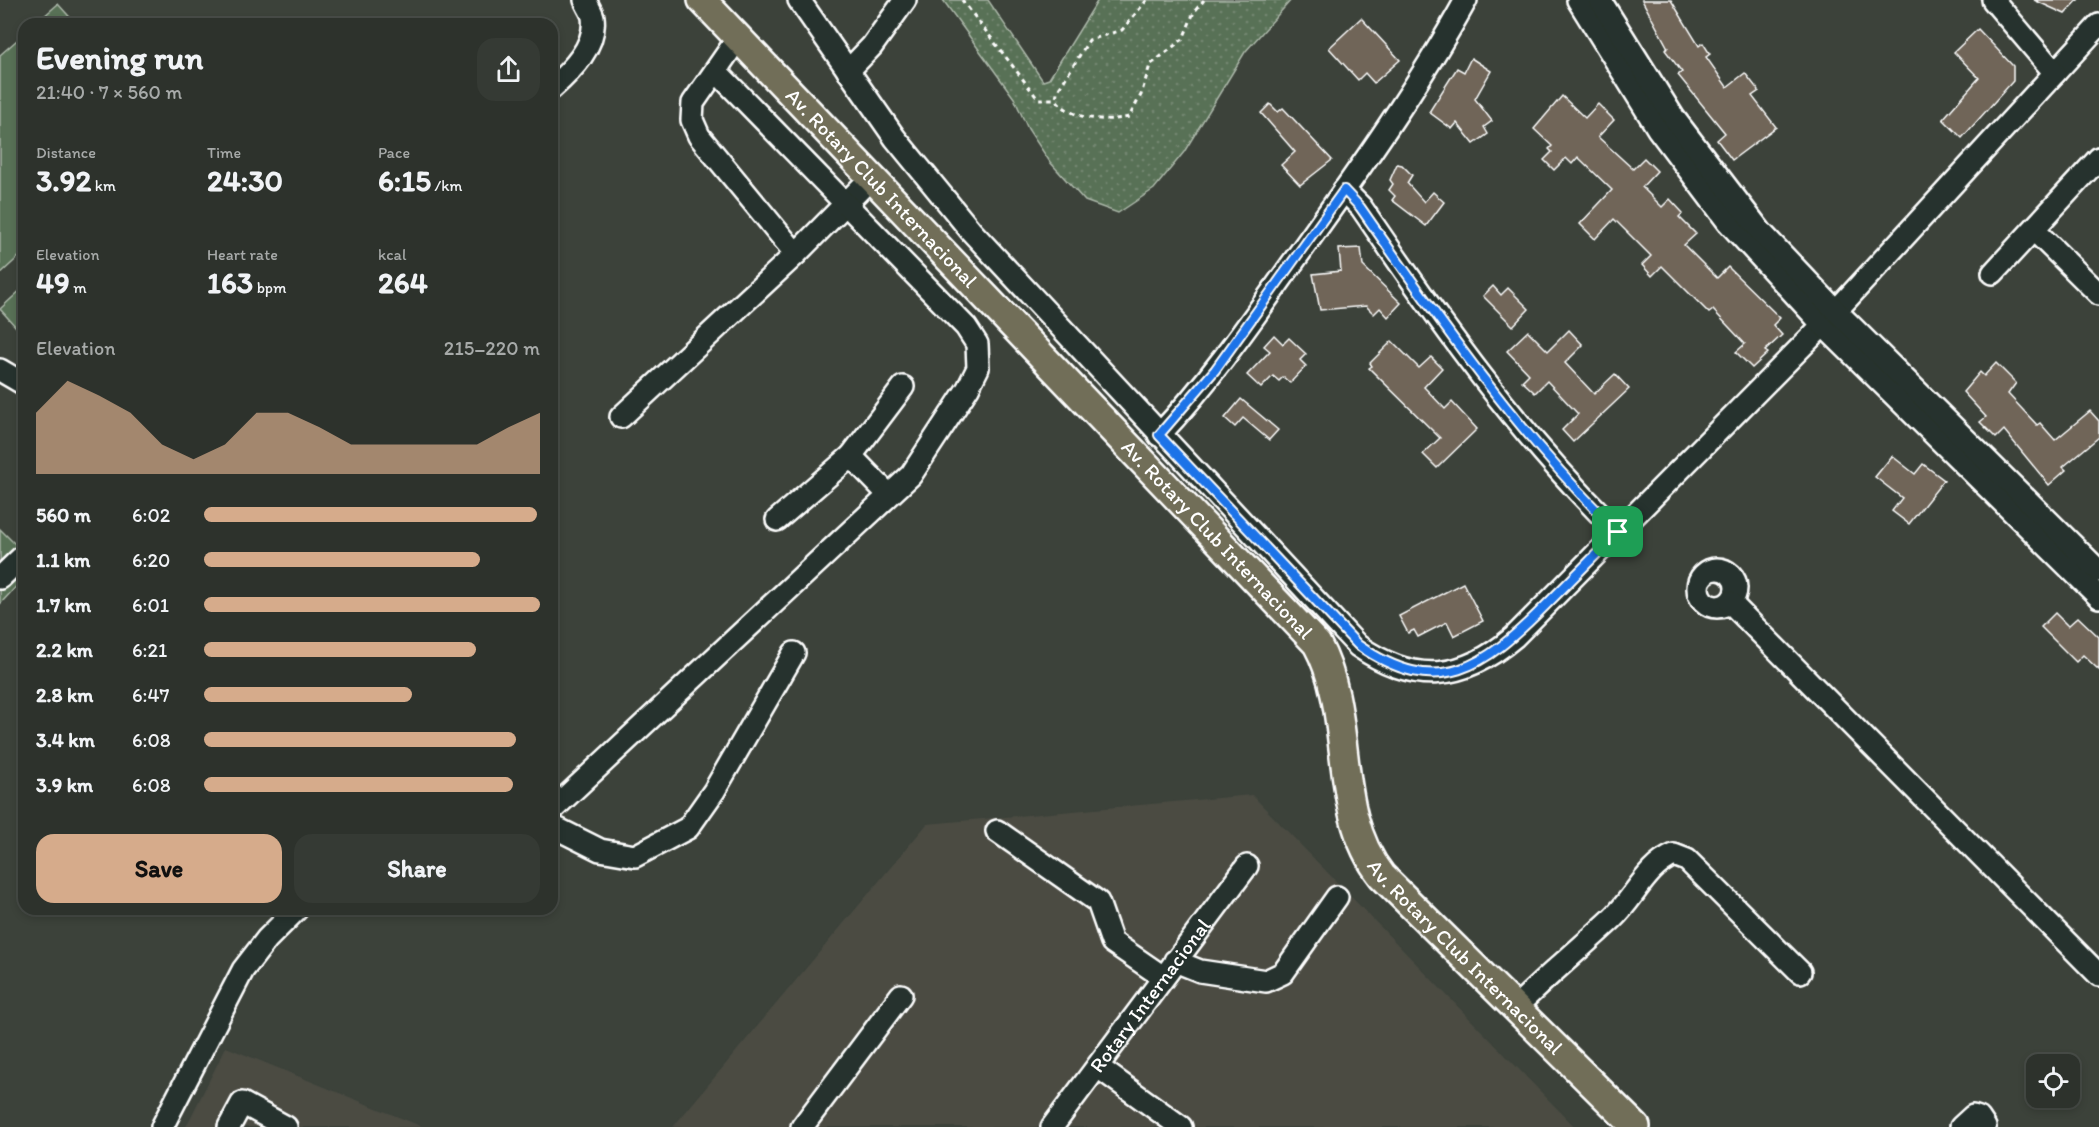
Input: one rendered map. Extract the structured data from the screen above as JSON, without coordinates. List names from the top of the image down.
{
  "streets": {
    "main road": ["Av. Rotary Club Internacional"],
    "street": ["Rotary Internacional"]
  },
  "page": {
    "heading": ["Evening run", "21:40 · 7 × 560 m"],
    "stats": [
      ["Distance", "3.92 km"],
      ["Time", "24:30"],
      ["Pace", "6:15 /km"],
      ["Elevation", "49 m"],
      ["Heart rate", "163 bpm"],
      ["kcal", "264"]
    ],
    "chart": ["Elevation", "215–220 m"],
    "list": [
      {
        "name": "560 m",
        "note": "6:02"
      },
      {
        "name": "1.1 km",
        "note": "6:20"
      },
      {
        "name": "1.7 km",
        "note": "6:01"
      },
      {
        "name": "2.2 km",
        "note": "6:21"
      },
      {
        "name": "2.8 km",
        "note": "6:47"
      },
      {
        "name": "3.4 km",
        "note": "6:08"
      },
      {
        "name": "3.9 km",
        "note": "6:08"
      }
    ],
    "buttons": ["Save", "Share"]
  }
}
